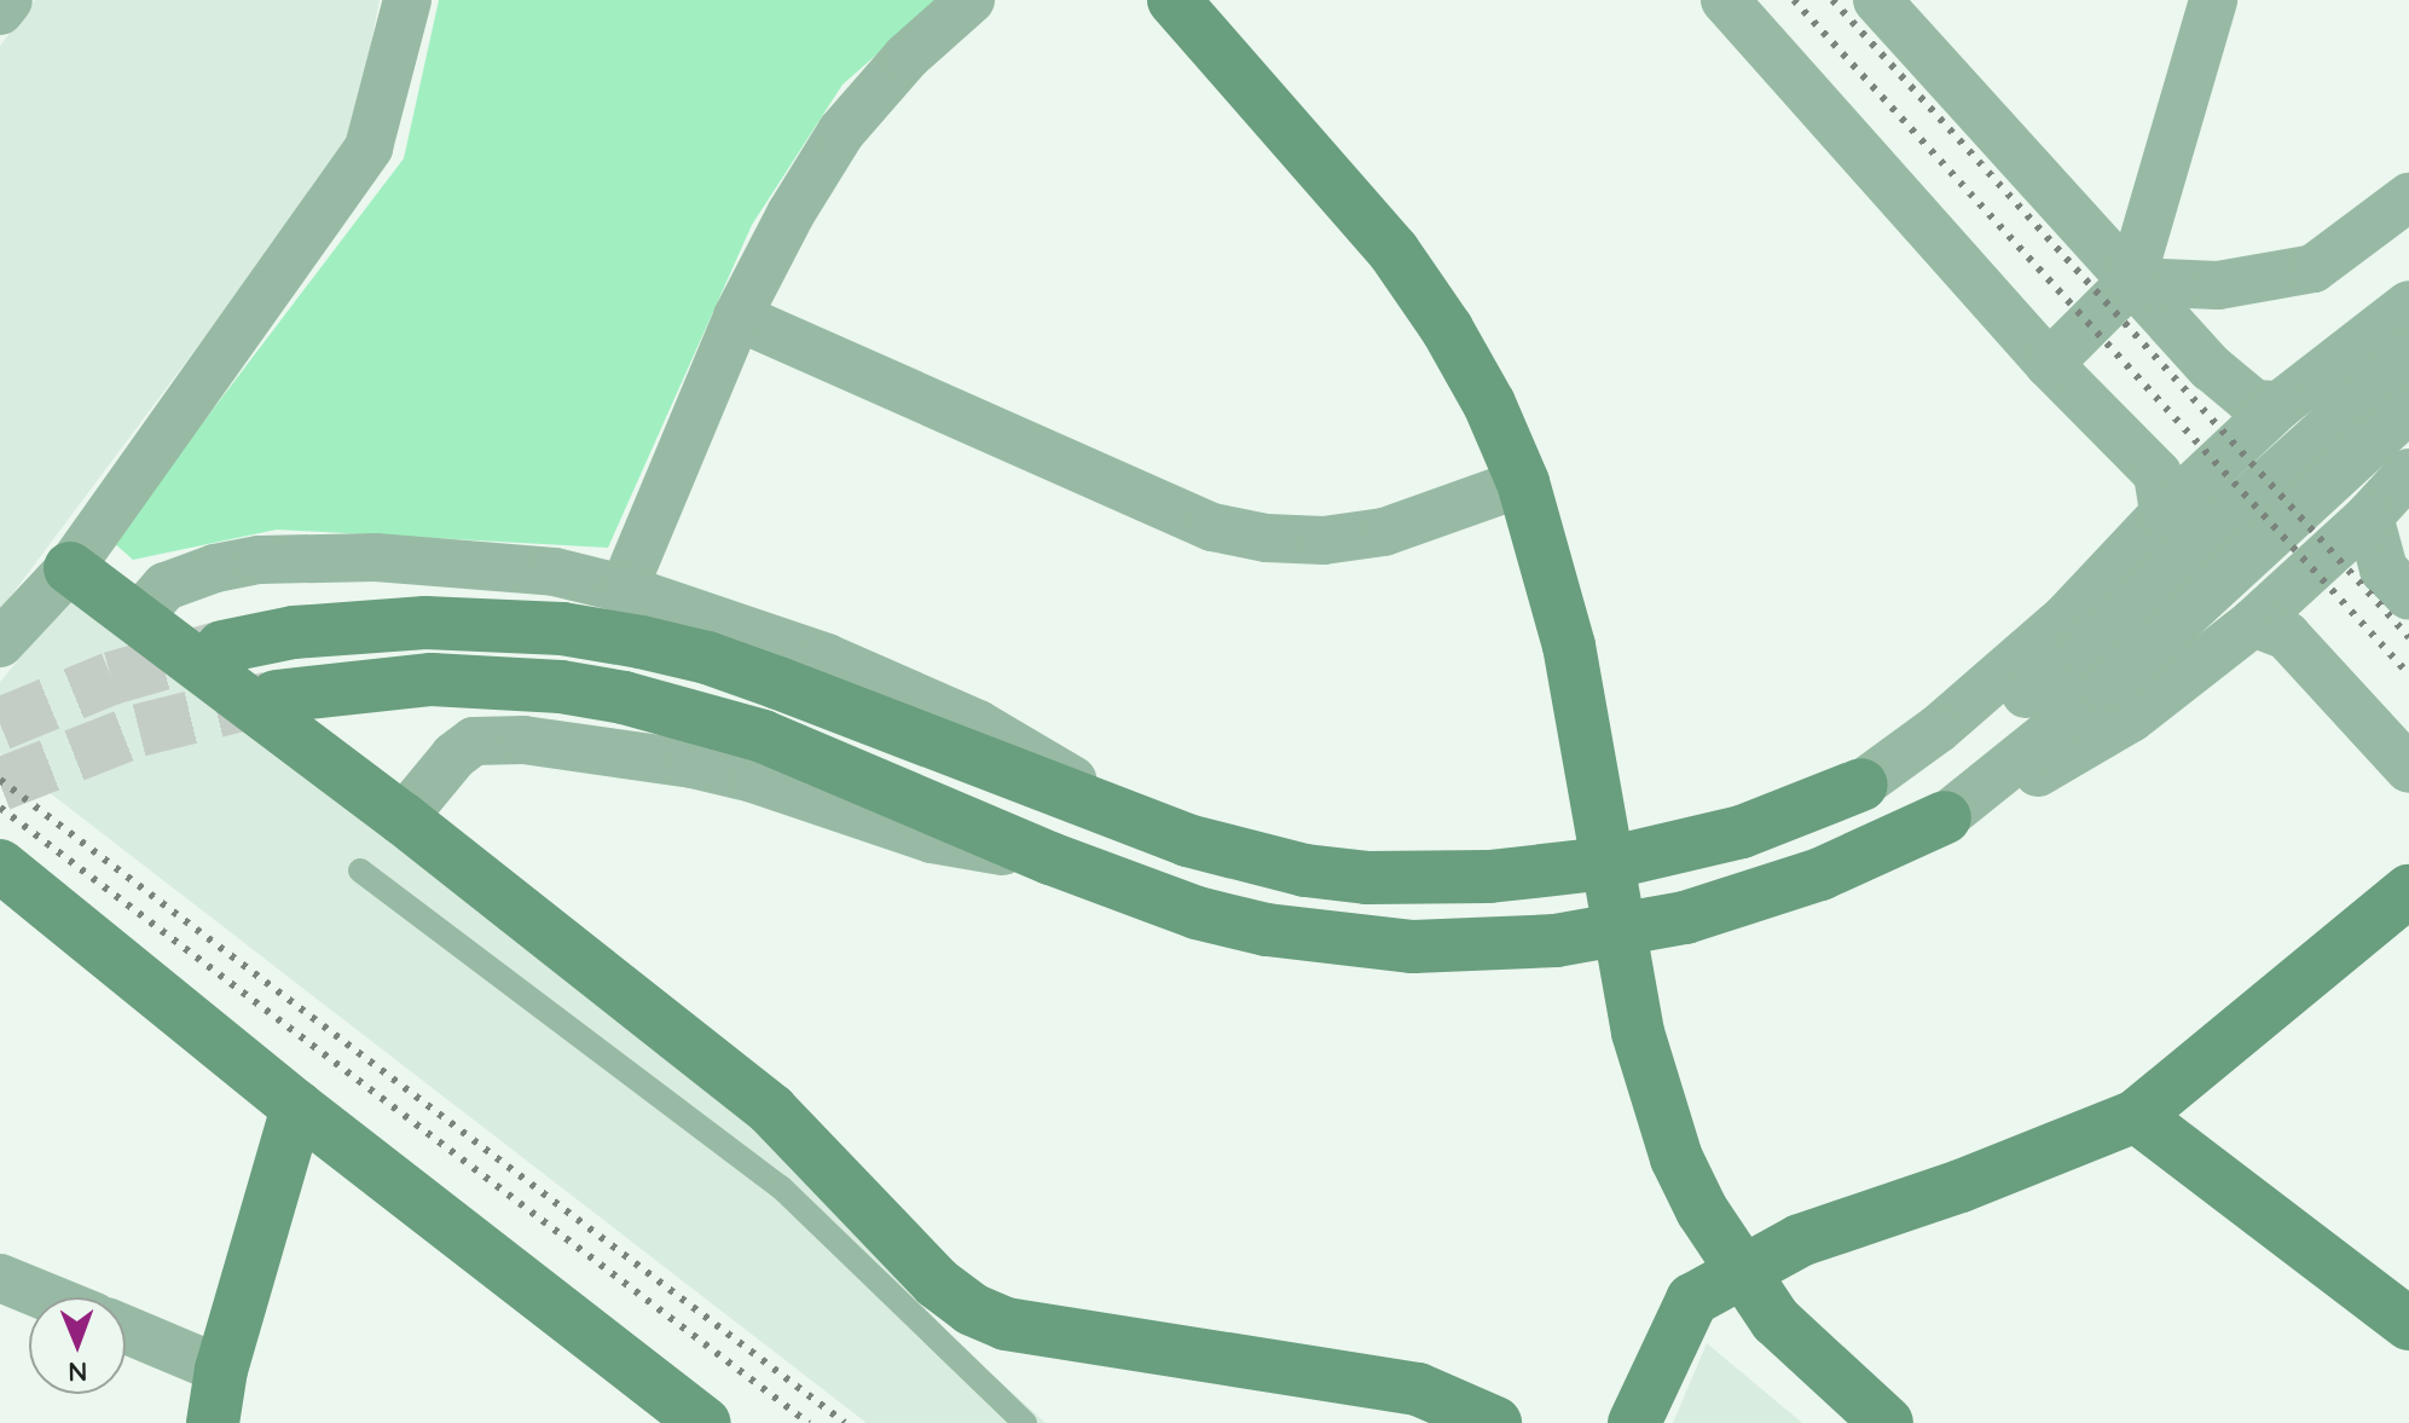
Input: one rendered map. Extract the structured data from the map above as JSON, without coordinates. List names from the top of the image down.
{
  "north": "bottom"
}
